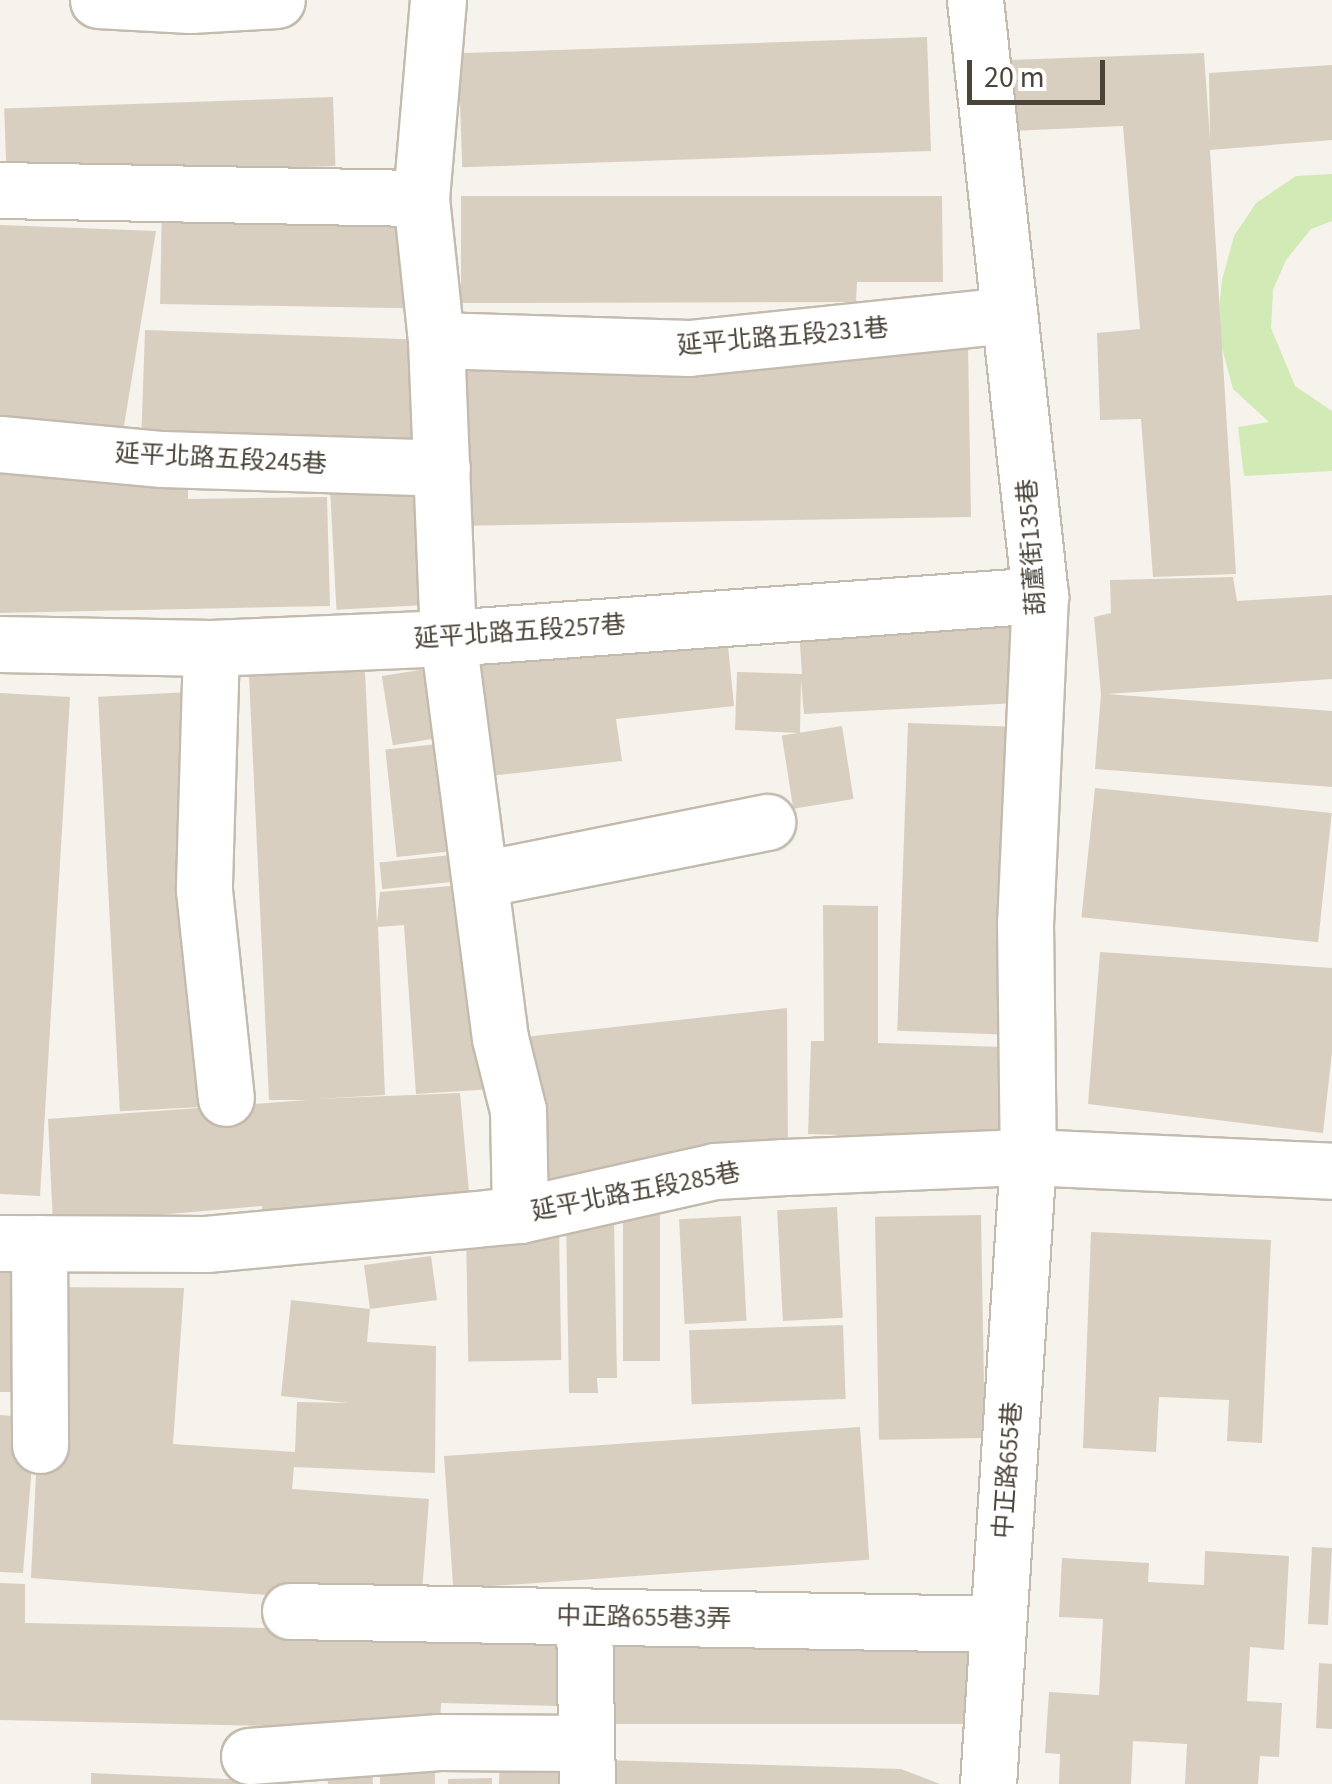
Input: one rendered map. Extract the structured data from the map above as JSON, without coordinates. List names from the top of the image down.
{
  "streets": {
    "street": [
      "延平北路五段231巷",
      "延平北路五段245巷",
      "葫蘆街135巷",
      "延平北路五段257巷",
      "延平北路五段285巷",
      "中正路655巷",
      "中正路655巷3弄"
    ]
  },
  "crossings": [
    ["延平北路五段231巷", "葫蘆街135巷"],
    ["葫蘆街135巷", "延平北路五段257巷"],
    ["葫蘆街135巷", "延平北路五段285巷"],
    ["葫蘆街135巷", "中正路655巷"],
    ["延平北路五段285巷", "中正路655巷"],
    ["中正路655巷", "中正路655巷3弄"]
  ],
  "scale_bar": "20 m"
}
